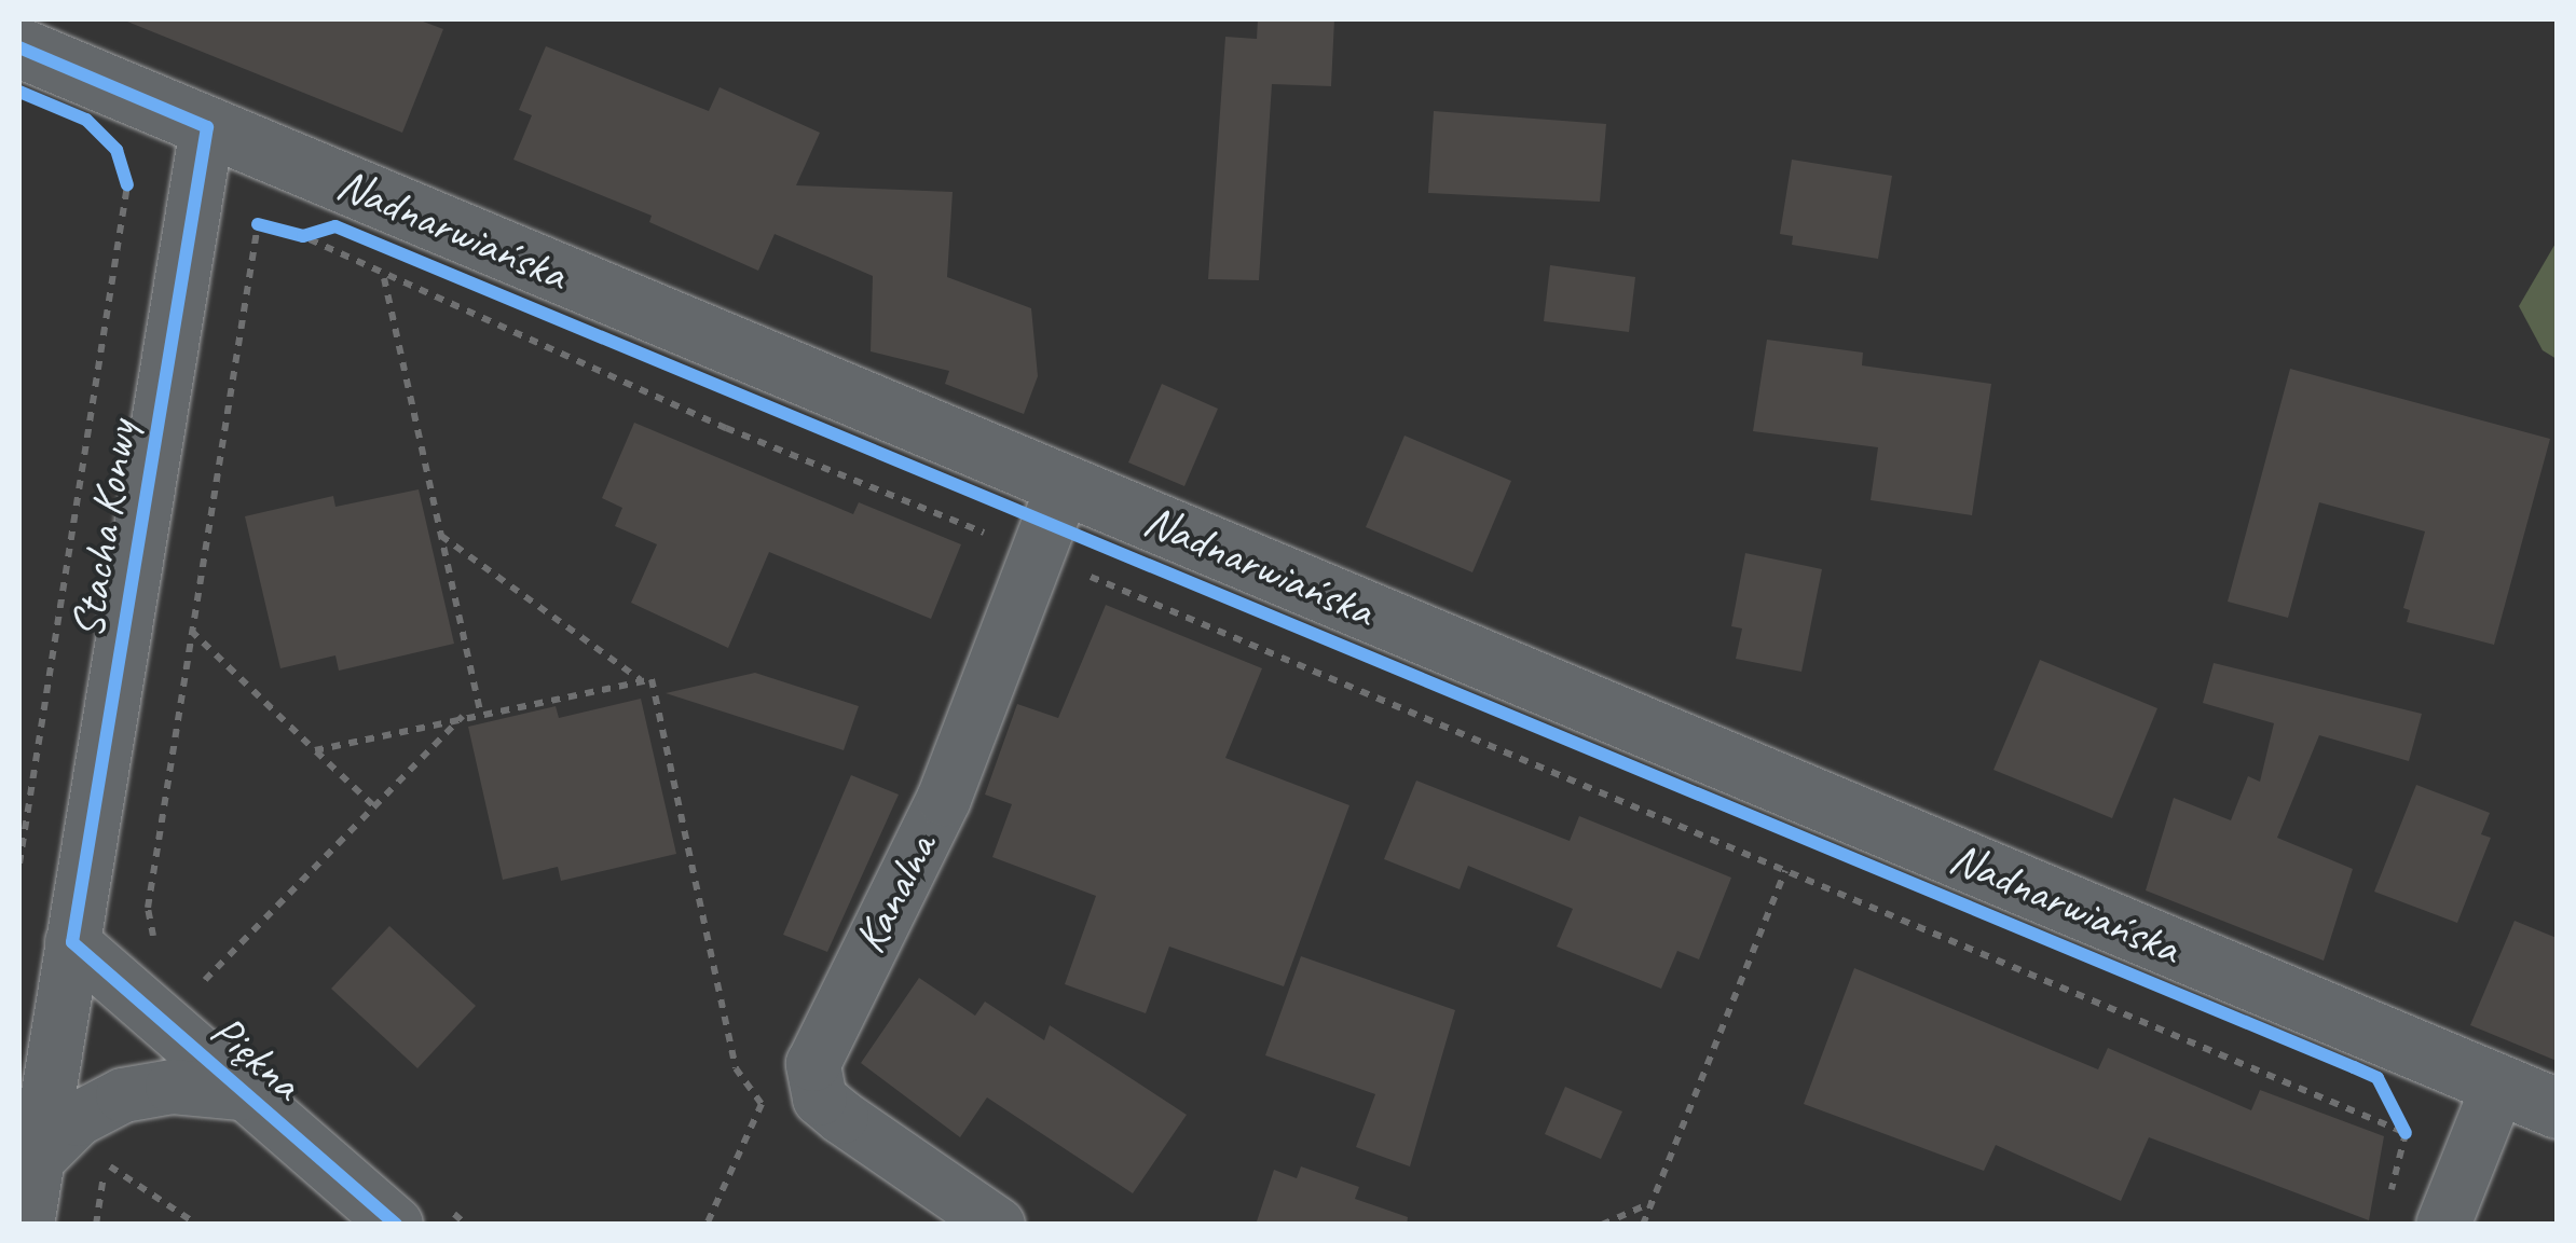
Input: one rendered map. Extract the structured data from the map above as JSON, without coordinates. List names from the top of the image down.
{
  "streets": {
    "street": [
      "Nadnarwiańska",
      "Stacha Konwy",
      "Kanalna",
      "Piękna"
    ]
  },
  "crossings": [
    ["Nadnarwiańska", "Stacha Konwy"],
    ["Nadnarwiańska", "Kanalna"],
    ["Stacha Konwy", "Piękna"]
  ]
}
